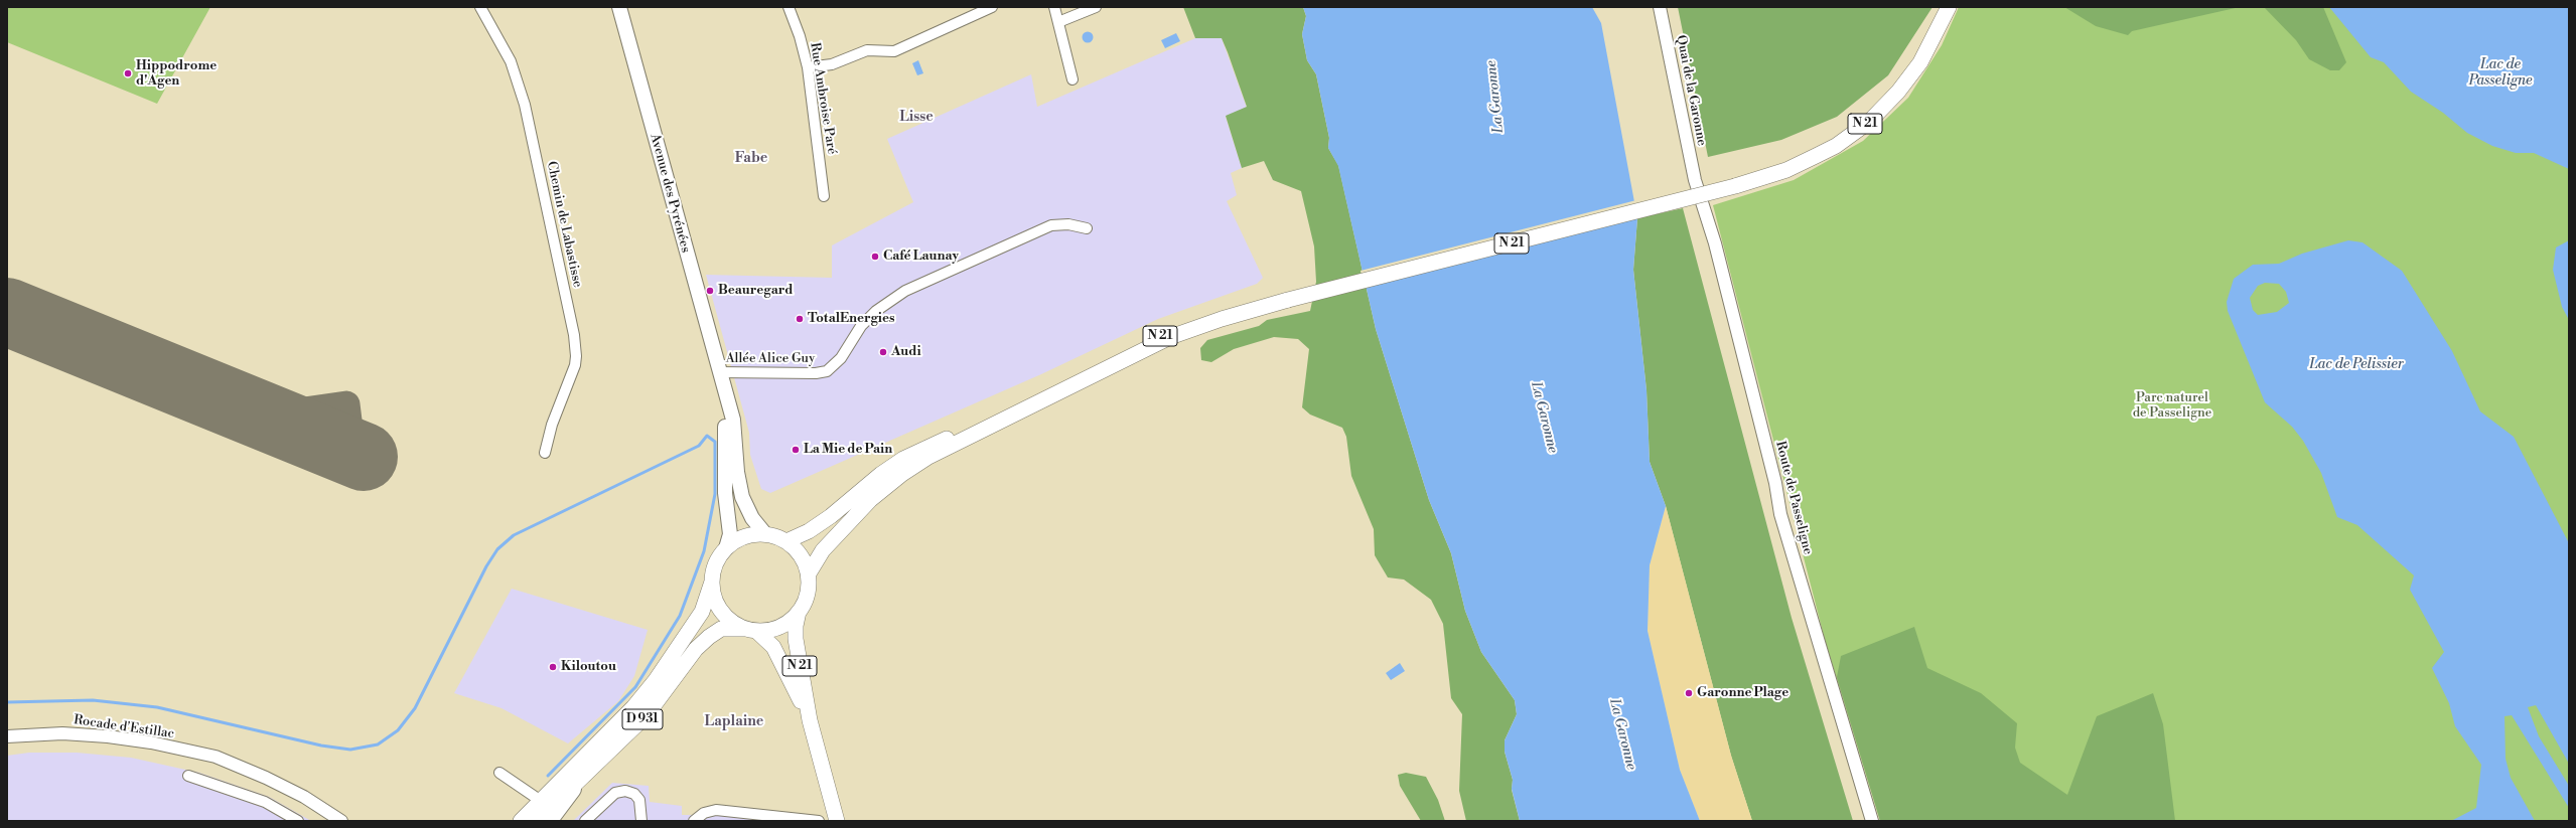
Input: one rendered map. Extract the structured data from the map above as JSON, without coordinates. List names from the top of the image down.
{
  "streets": {
    "main road": ["N 21", "Avenue des Pyrénées", "D 931"],
    "street": [
      "Quai de la Garonne",
      "Rue Ambroise Paré",
      "Chemin de Labastisse",
      "Allée Alice Guy",
      "Route de Passeligne",
      "Rocade d'Estillac"
    ]
  },
  "crossings": [
    ["Quai de la Garonne", "Route de Passeligne"],
    ["N 21", "Avenue des Pyrénées"],
    ["N 21", "D 931"],
    ["Avenue des Pyrénées", "Allée Alice Guy"],
    ["Avenue des Pyrénées", "D 931"]
  ],
  "districts": ["Lisse", "Fabe", "Laplaine"],
  "water": ["Lac de Passeligne", "La Garonne", "Lac de Pelissier"],
  "parks": ["Parc naturel de Passeligne"],
  "places": [
    "Hippodrome d'Agen",
    "Café Launay",
    "Beauregard",
    "TotalEnergies",
    "Audi",
    "La Mie de Pain",
    "Kiloutou",
    "Garonne Plage"
  ]
}
